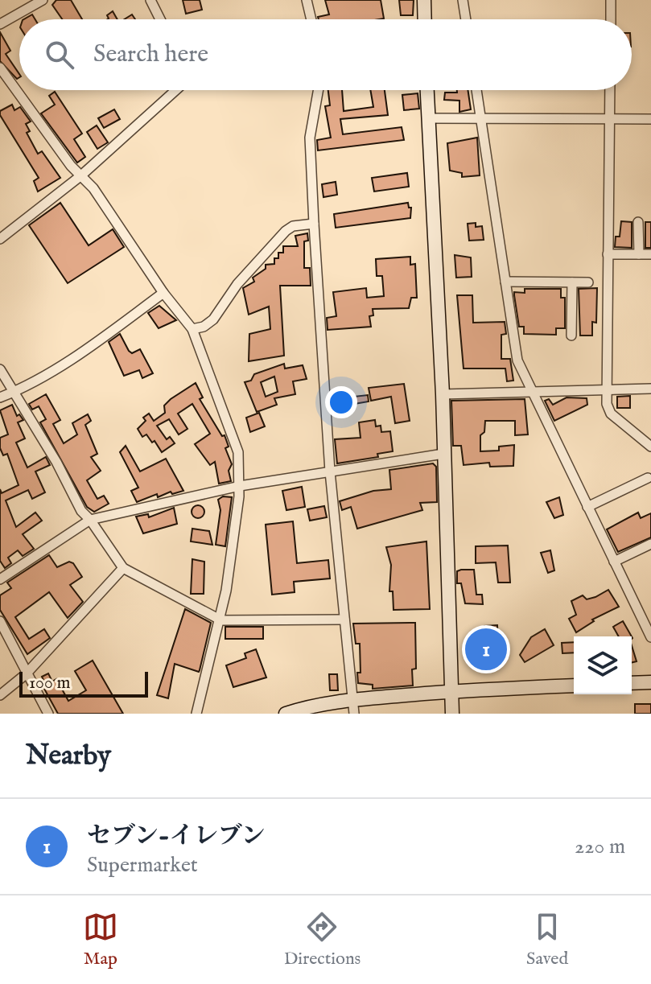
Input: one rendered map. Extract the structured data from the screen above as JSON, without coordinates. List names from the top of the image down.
{
  "scale_bar": "100 m",
  "page": {
    "search": "Search here",
    "pins": "1",
    "scale": "100 m",
    "heading": "Nearby",
    "list": [
      {
        "mark": "1",
        "name": "セブン-イレブン",
        "note": "Supermarket",
        "value": "220 m"
      }
    ],
    "nav": ["Map", "Directions", "Saved"]
  }
}
